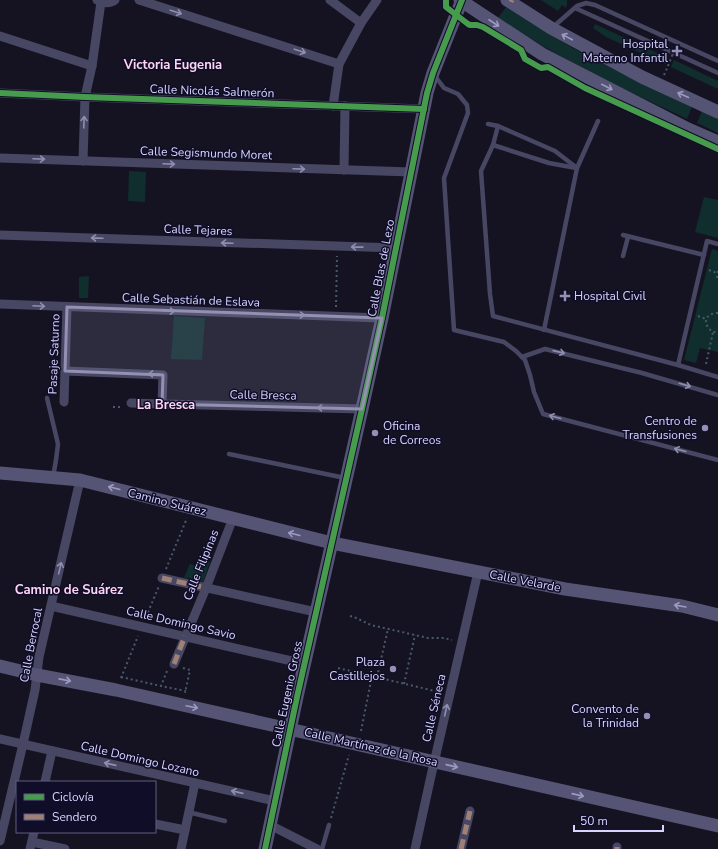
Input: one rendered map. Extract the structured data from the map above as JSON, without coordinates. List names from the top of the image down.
{
  "streets": {
    "main road": [
      "Calle Blas de Lezo",
      "Camino Suárez",
      "Calle Velarde",
      "Calle Eugenio Gross",
      "Calle Martínez de la Rosa"
    ],
    "street": [
      "Calle Nicolás Salmerón",
      "Calle Segismundo Moret",
      "Calle Tejares",
      "Calle Sebastián de Eslava",
      "Pasaje Saturno",
      "Calle Bresca",
      "Calle Filipinas",
      "Calle Domingo Savio",
      "Calle Berrocal",
      "Calle Séneca",
      "Calle Domingo Lozano"
    ]
  },
  "crossings": [
    ["Calle Nicolás Salmerón", "Calle Blas de Lezo"],
    ["Calle Segismundo Moret", "Calle Blas de Lezo"],
    ["Calle Tejares", "Calle Blas de Lezo"],
    ["Calle Blas de Lezo", "Calle Sebastián de Eslava"],
    ["Calle Blas de Lezo", "Calle Bresca"],
    ["Calle Blas de Lezo", "Camino Suárez"],
    ["Calle Blas de Lezo", "Calle Velarde"],
    ["Calle Blas de Lezo", "Calle Eugenio Gross"],
    ["Calle Sebastián de Eslava", "Pasaje Saturno"],
    ["Camino Suárez", "Calle Filipinas"],
    ["Camino Suárez", "Calle Velarde"],
    ["Camino Suárez", "Calle Berrocal"],
    ["Camino Suárez", "Calle Eugenio Gross"],
    ["Calle Filipinas", "Calle Domingo Savio"],
    ["Calle Velarde", "Calle Eugenio Gross"],
    ["Calle Velarde", "Calle Séneca"],
    ["Calle Domingo Savio", "Calle Berrocal"],
    ["Calle Domingo Savio", "Calle Eugenio Gross"],
    ["Calle Berrocal", "Calle Martínez de la Rosa"],
    ["Calle Berrocal", "Calle Domingo Lozano"],
    ["Calle Eugenio Gross", "Calle Martínez de la Rosa"],
    ["Calle Eugenio Gross", "Calle Domingo Lozano"],
    ["Calle Séneca", "Calle Martínez de la Rosa"]
  ],
  "one_way": [
    "Calle Segismundo Moret",
    "Calle Tejares",
    "Calle Sebastián de Eslava",
    "Calle Bresca",
    "Camino Suárez",
    "Calle Velarde",
    "Calle Séneca",
    "Calle Martínez de la Rosa",
    "Calle Domingo Lozano"
  ],
  "districts": ["Victoria Eugenia", "La Bresca", "Camino de Suárez"],
  "places": {
    "health": ["Hospital Materno Infantil", "Hospital Civil"],
    "other": [
      "Centro de Transfusiones",
      "Oficina de Correos",
      "Plaza Castillejos",
      "Convento de la Trinidad"
    ]
  },
  "legend": ["Ciclovía", "Sendero"],
  "scale_bar": "50 m"
}
